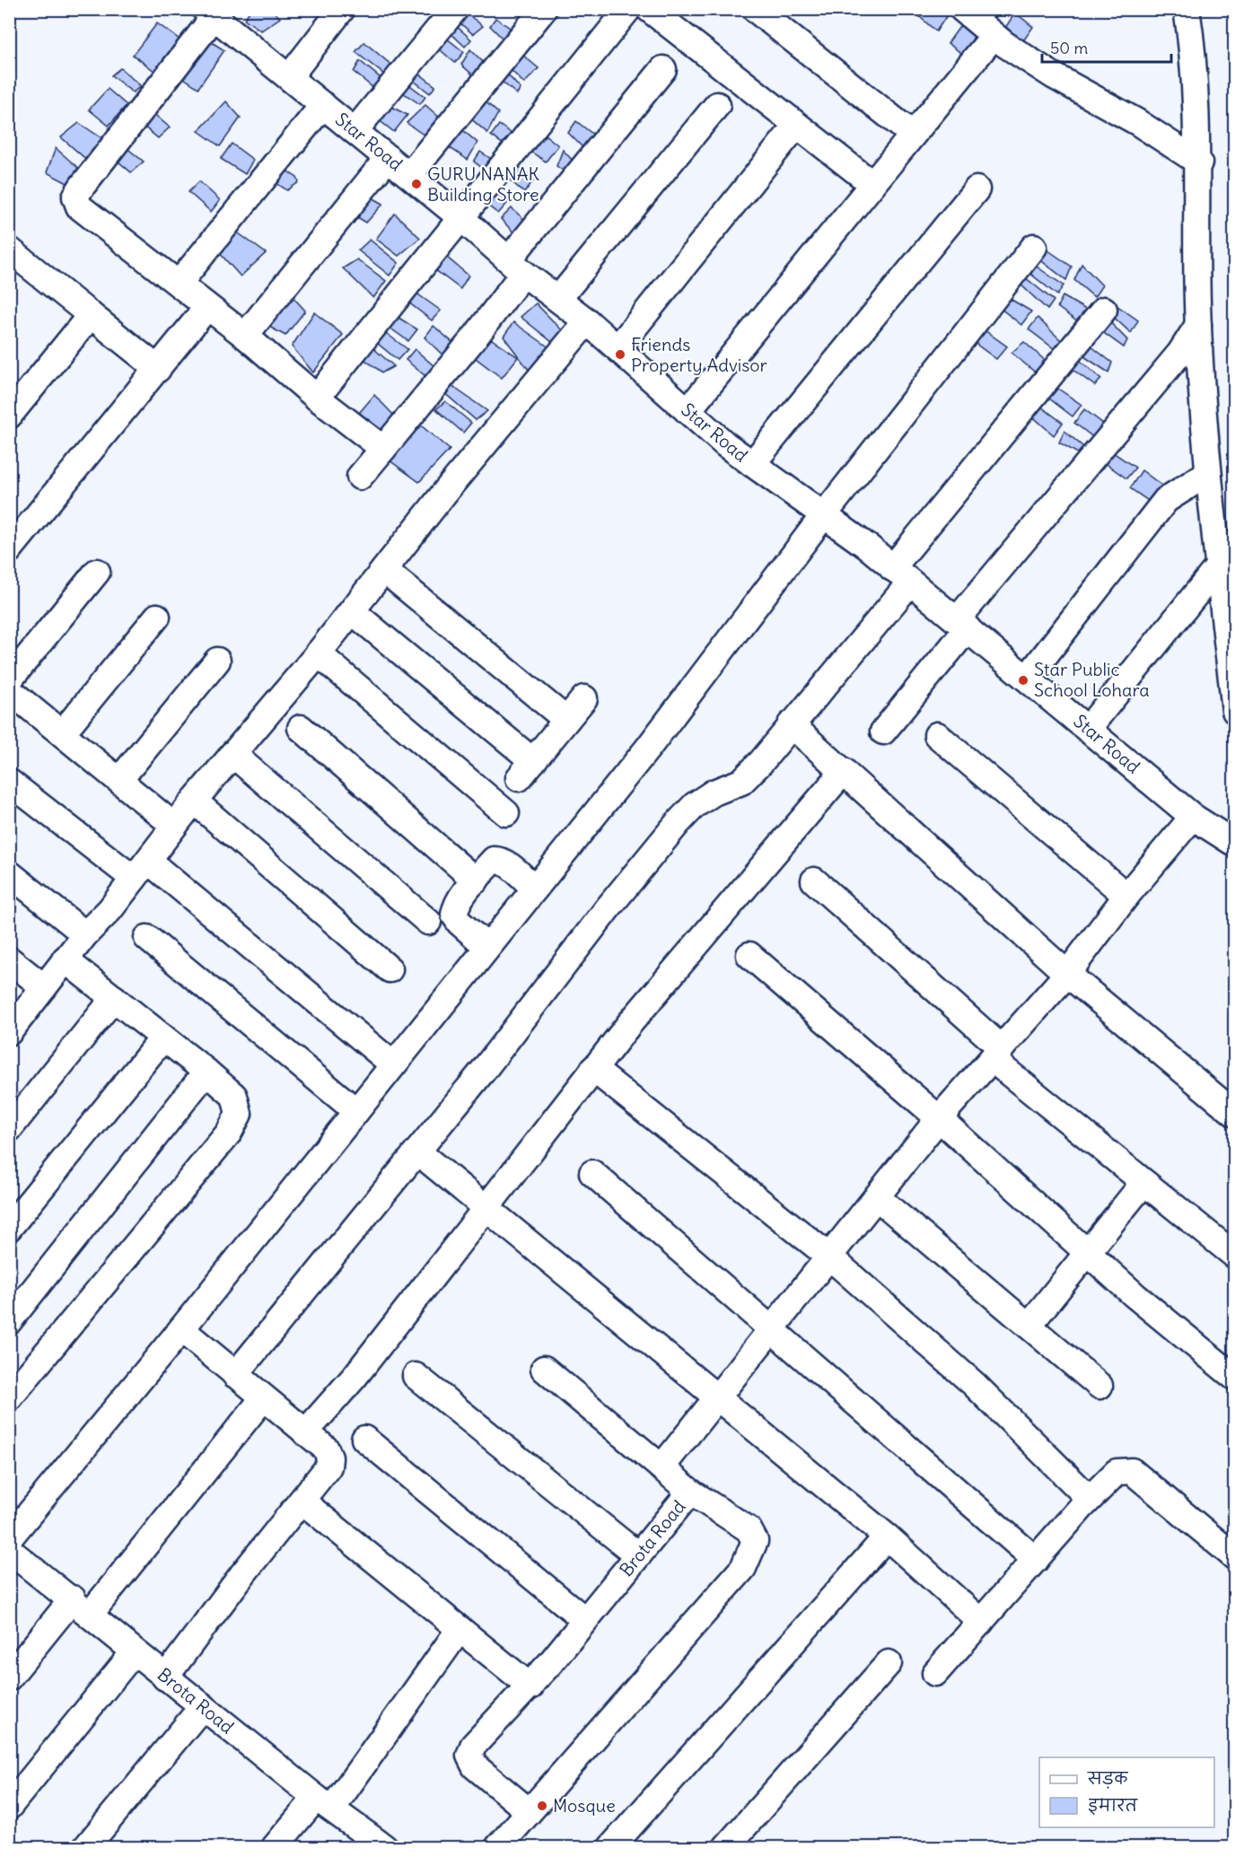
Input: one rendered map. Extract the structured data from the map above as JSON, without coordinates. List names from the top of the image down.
{
  "streets": {
    "street": ["Star Road", "Brota Road"]
  },
  "places": [
    "GURU NANAK Building Store",
    "Friends Property Advisor",
    "Star Public School Lohara",
    "Mosque"
  ],
  "legend": ["सड़क", "इमारत"],
  "scale_bar": "50 m"
}
